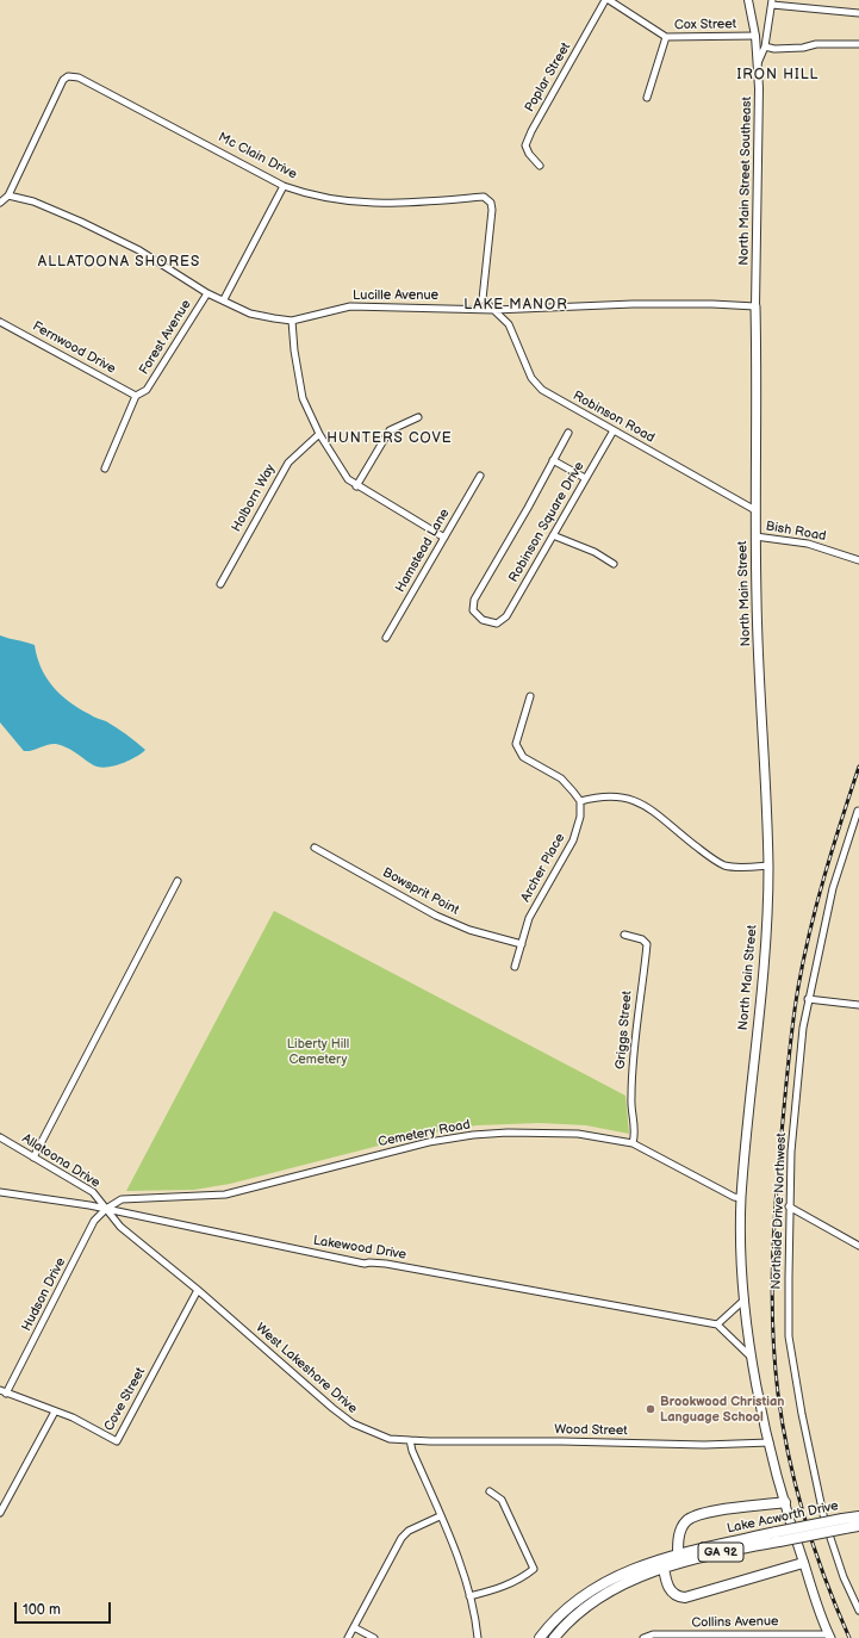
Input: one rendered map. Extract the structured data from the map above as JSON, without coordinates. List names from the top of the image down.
{
  "streets": {
    "main road": ["North Main Street", "Lake Acworth Drive", "GA 92"],
    "street": [
      "Cox Street",
      "Poplar Street",
      "Mc Clain Drive",
      "North Main Street Southeast",
      "Lucille Avenue",
      "Forest Avenue",
      "Fernwood Drive",
      "Robinson Road",
      "Holborn Way",
      "Robinson Square Drive",
      "Bish Road",
      "Hamstead Lane",
      "Archer Place",
      "Bowsprit Point",
      "Griggs Street",
      "Cemetery Road",
      "Allatoona Drive",
      "Northside Drive Northwest",
      "Lakewood Drive",
      "Hudson Drive",
      "West Lakeshore Drive",
      "Cove Street",
      "Wood Street",
      "Collins Avenue"
    ]
  },
  "crossings": [
    ["Cox Street", "Poplar Street"],
    ["Cox Street", "North Main Street Southeast"],
    ["Mc Clain Drive", "Lucille Avenue"],
    ["Mc Clain Drive", "Robinson Road"],
    ["North Main Street Southeast", "Lucille Avenue"],
    ["North Main Street Southeast", "North Main Street"],
    ["Lucille Avenue", "Forest Avenue"],
    ["Lucille Avenue", "Robinson Road"],
    ["Lucille Avenue", "North Main Street"],
    ["Forest Avenue", "Fernwood Drive"],
    ["Robinson Road", "Robinson Square Drive"],
    ["Robinson Road", "North Main Street"],
    ["Bish Road", "North Main Street"],
    ["North Main Street", "Cemetery Road"],
    ["North Main Street", "Wood Street"],
    ["North Main Street", "Collins Avenue"],
    ["Archer Place", "Bowsprit Point"],
    ["Griggs Street", "Cemetery Road"],
    ["Cemetery Road", "Allatoona Drive"],
    ["Cemetery Road", "Lakewood Drive"],
    ["Cemetery Road", "Hudson Drive"],
    ["Cemetery Road", "West Lakeshore Drive"],
    ["Allatoona Drive", "Lakewood Drive"],
    ["Allatoona Drive", "Hudson Drive"],
    ["Allatoona Drive", "West Lakeshore Drive"],
    ["Lakewood Drive", "Hudson Drive"],
    ["Lakewood Drive", "West Lakeshore Drive"],
    ["Hudson Drive", "West Lakeshore Drive"],
    ["Hudson Drive", "Cove Street"],
    ["West Lakeshore Drive", "Cove Street"],
    ["West Lakeshore Drive", "Wood Street"]
  ],
  "districts": [
    "IRON HILL",
    "ALLATOONA SHORES",
    "LAKE MANOR",
    "HUNTERS COVE"
  ],
  "parks": ["Liberty Hill Cemetery"],
  "places": ["Brookwood Christian Language School"],
  "scale_bar": "100 m"
}
